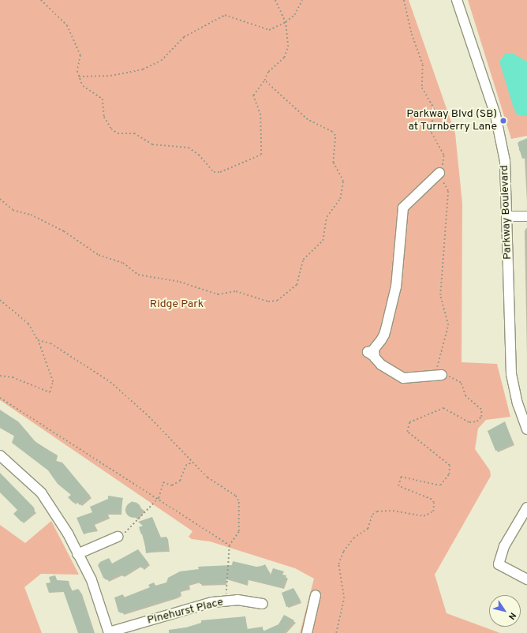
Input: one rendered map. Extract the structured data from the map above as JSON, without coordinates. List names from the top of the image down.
{
  "streets": {
    "street": ["Parkway Boulevard", "Pinehurst Place"]
  },
  "parks": ["Ridge Park"],
  "places": ["Parkway Blvd (SB) at Turnberry Lane"],
  "north": "bottom right"
}
